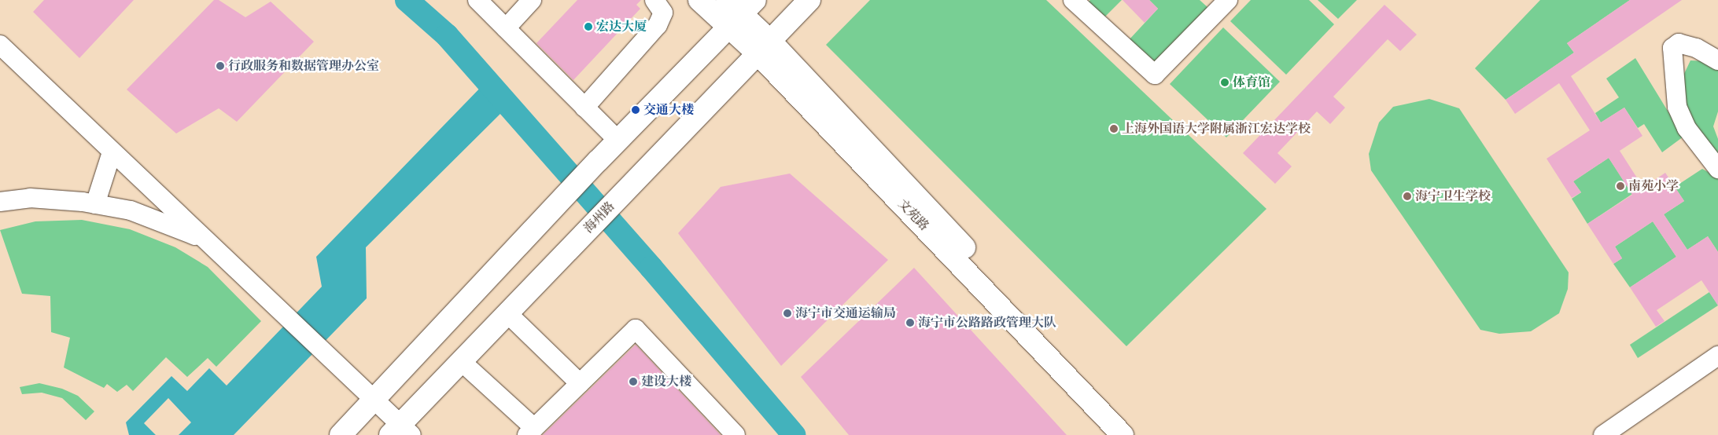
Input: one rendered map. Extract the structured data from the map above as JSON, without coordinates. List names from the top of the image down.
{
  "streets": {
    "main road": ["文苑路", "海州路"]
  },
  "crossings": [
    ["文苑路", "海州路"]
  ],
  "places": [
    "宏达大厦",
    "行政服务和数据管理办公室",
    "体育馆",
    "交通大楼",
    "上海外国语大学附属浙江宏达学校",
    "南苑小学",
    "海宁卫生学校",
    "海宁市交通运输局",
    "海宁市公路路政管理大队",
    "建设大楼"
  ]
}
